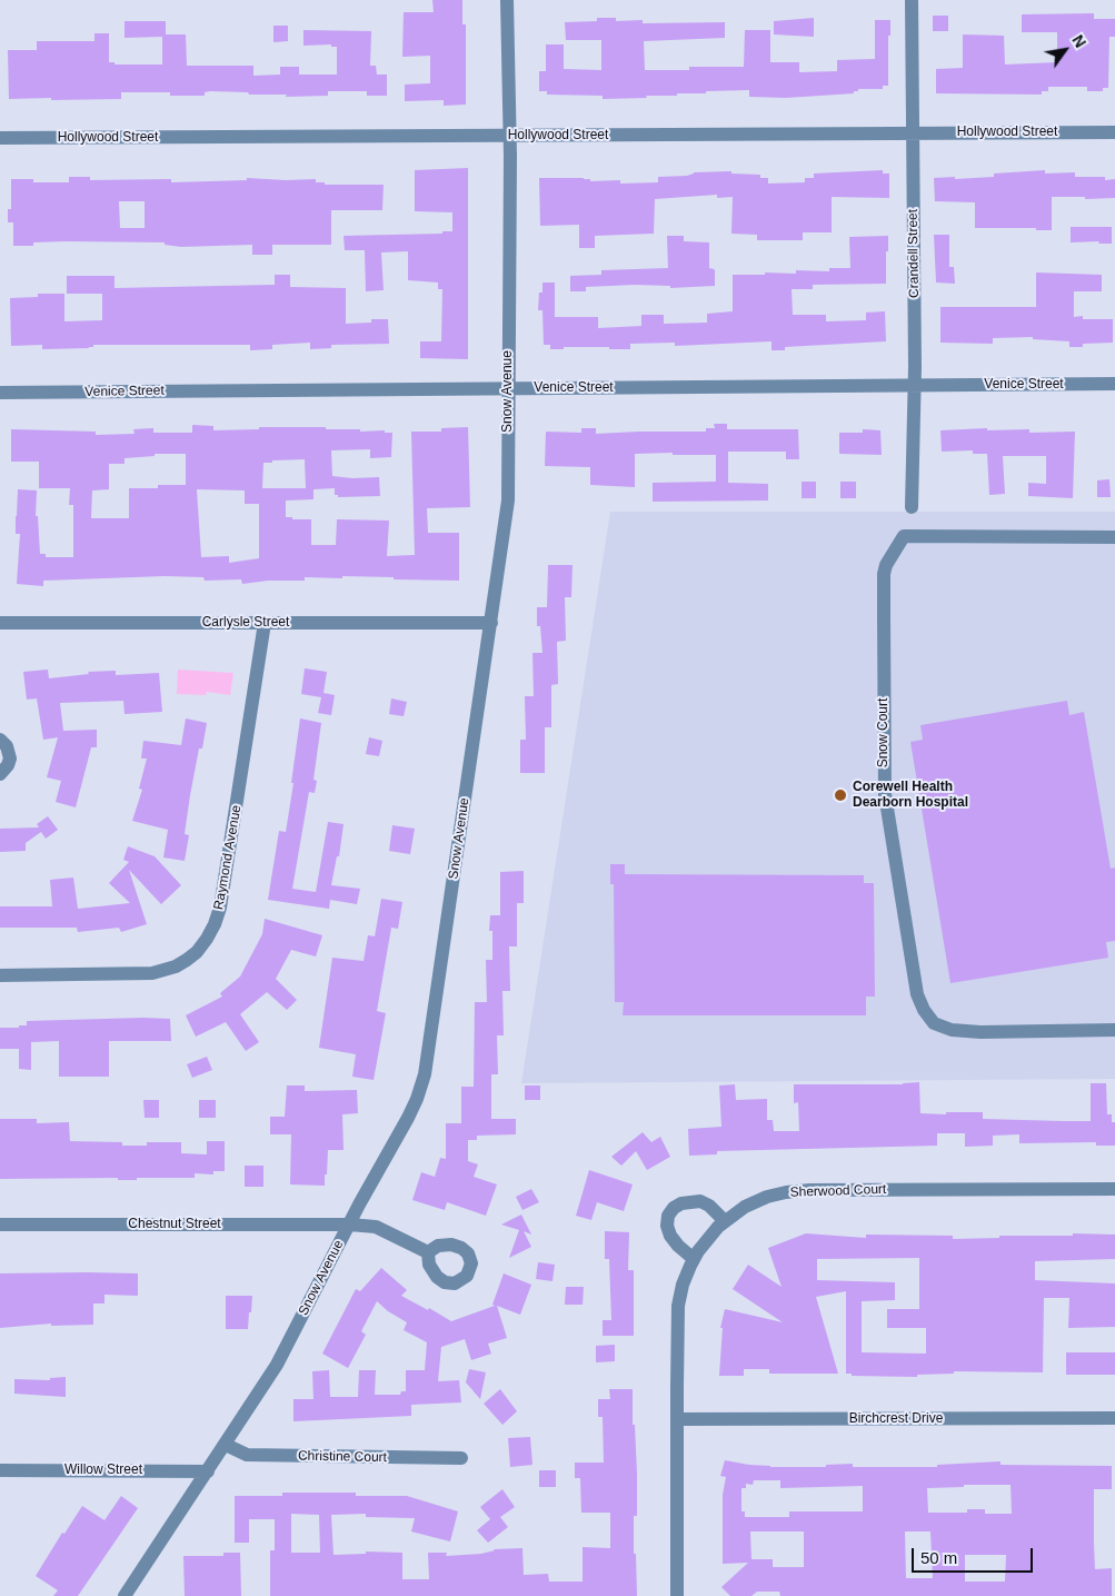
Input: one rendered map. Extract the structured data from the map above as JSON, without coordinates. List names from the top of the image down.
{
  "streets": {
    "street": [
      "Hollywood Street",
      "Crandell Street",
      "Venice Street",
      "Snow Avenue",
      "Carlysle Street",
      "Snow Court",
      "Raymond Avenue",
      "Sherwood Court",
      "Chestnut Street",
      "Birchcrest Drive",
      "Christine Court",
      "Willow Street"
    ]
  },
  "crossings": [
    ["Hollywood Street", "Crandell Street"],
    ["Hollywood Street", "Snow Avenue"],
    ["Crandell Street", "Venice Street"],
    ["Venice Street", "Snow Avenue"],
    ["Snow Avenue", "Carlysle Street"],
    ["Snow Avenue", "Chestnut Street"],
    ["Snow Avenue", "Christine Court"],
    ["Snow Avenue", "Willow Street"],
    ["Carlysle Street", "Raymond Avenue"],
    ["Sherwood Court", "Birchcrest Drive"]
  ],
  "places": ["Corewell Health Dearborn Hospital"],
  "scale_bar": "50 m",
  "north": "top right"
}
